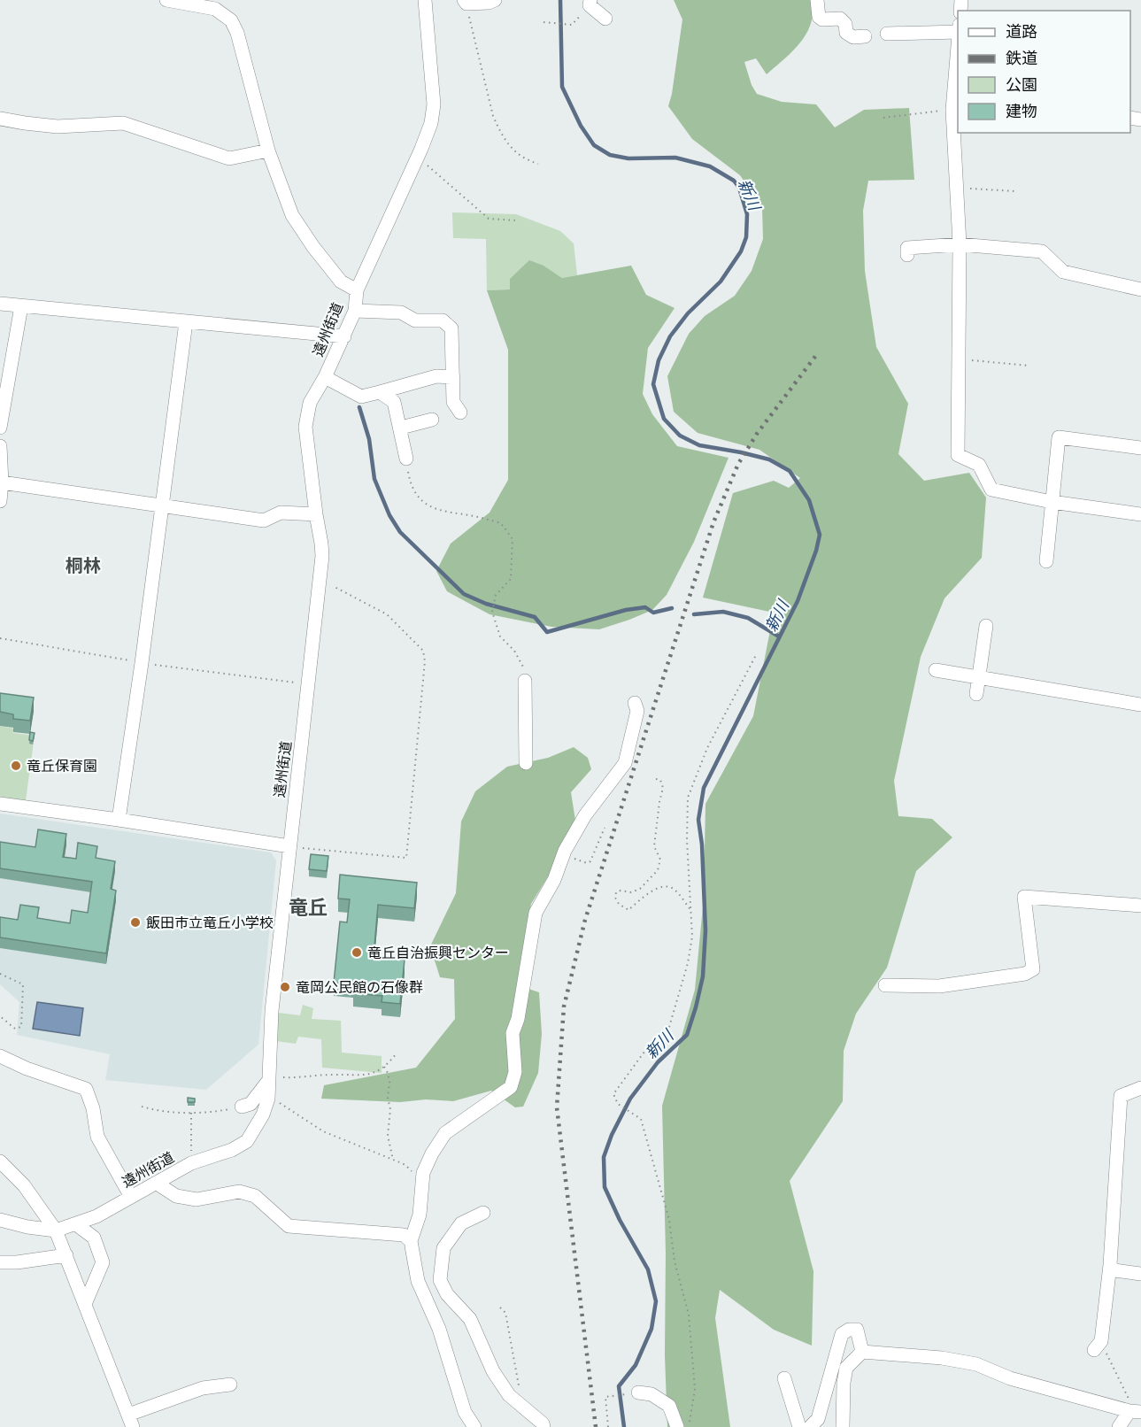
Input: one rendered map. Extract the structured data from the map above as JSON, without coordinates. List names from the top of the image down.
{
  "streets": {
    "street": ["遠州街道"]
  },
  "districts": ["桐林", "竜丘"],
  "water": ["新川"],
  "places": [
    "竜丘保育園",
    "飯田市立竜丘小学校",
    "竜丘自治振興センター",
    "竜岡公民館の石像群"
  ],
  "legend": [
    "道路",
    "鉄道",
    "公園",
    "建物"
  ]
}
